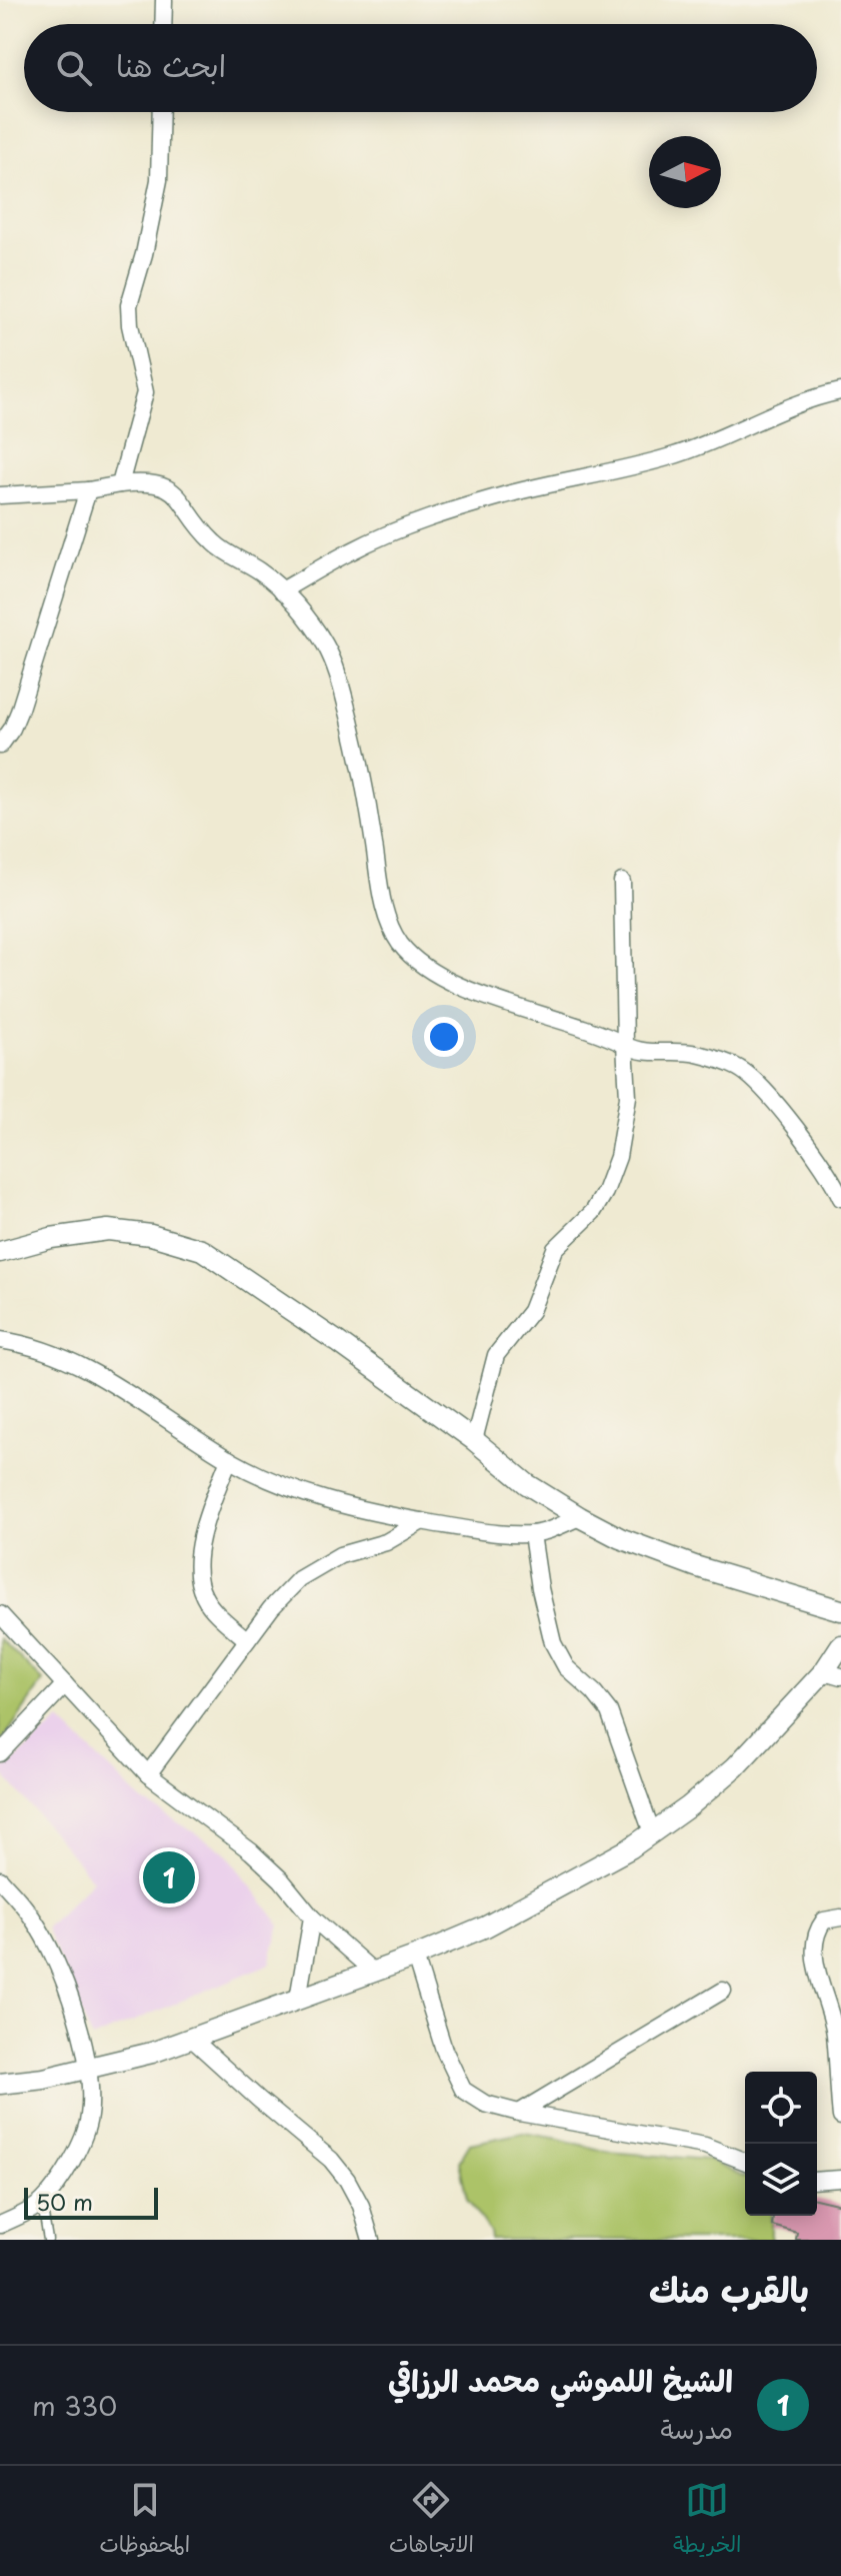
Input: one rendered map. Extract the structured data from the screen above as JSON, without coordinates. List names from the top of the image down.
{
  "scale_bar": "50 m",
  "north": "right",
  "page": {
    "search": "ابحث هنا",
    "pins": "1",
    "scale": "50 m",
    "heading": "بالقرب منك",
    "list": [
      {
        "mark": "1",
        "name": "الشيخ اللموشي محمد الرزاقي",
        "note": "مدرسة",
        "value": "330 m"
      }
    ],
    "nav": ["الخريطة", "الاتجاهات", "المحفوظات"]
  }
}
